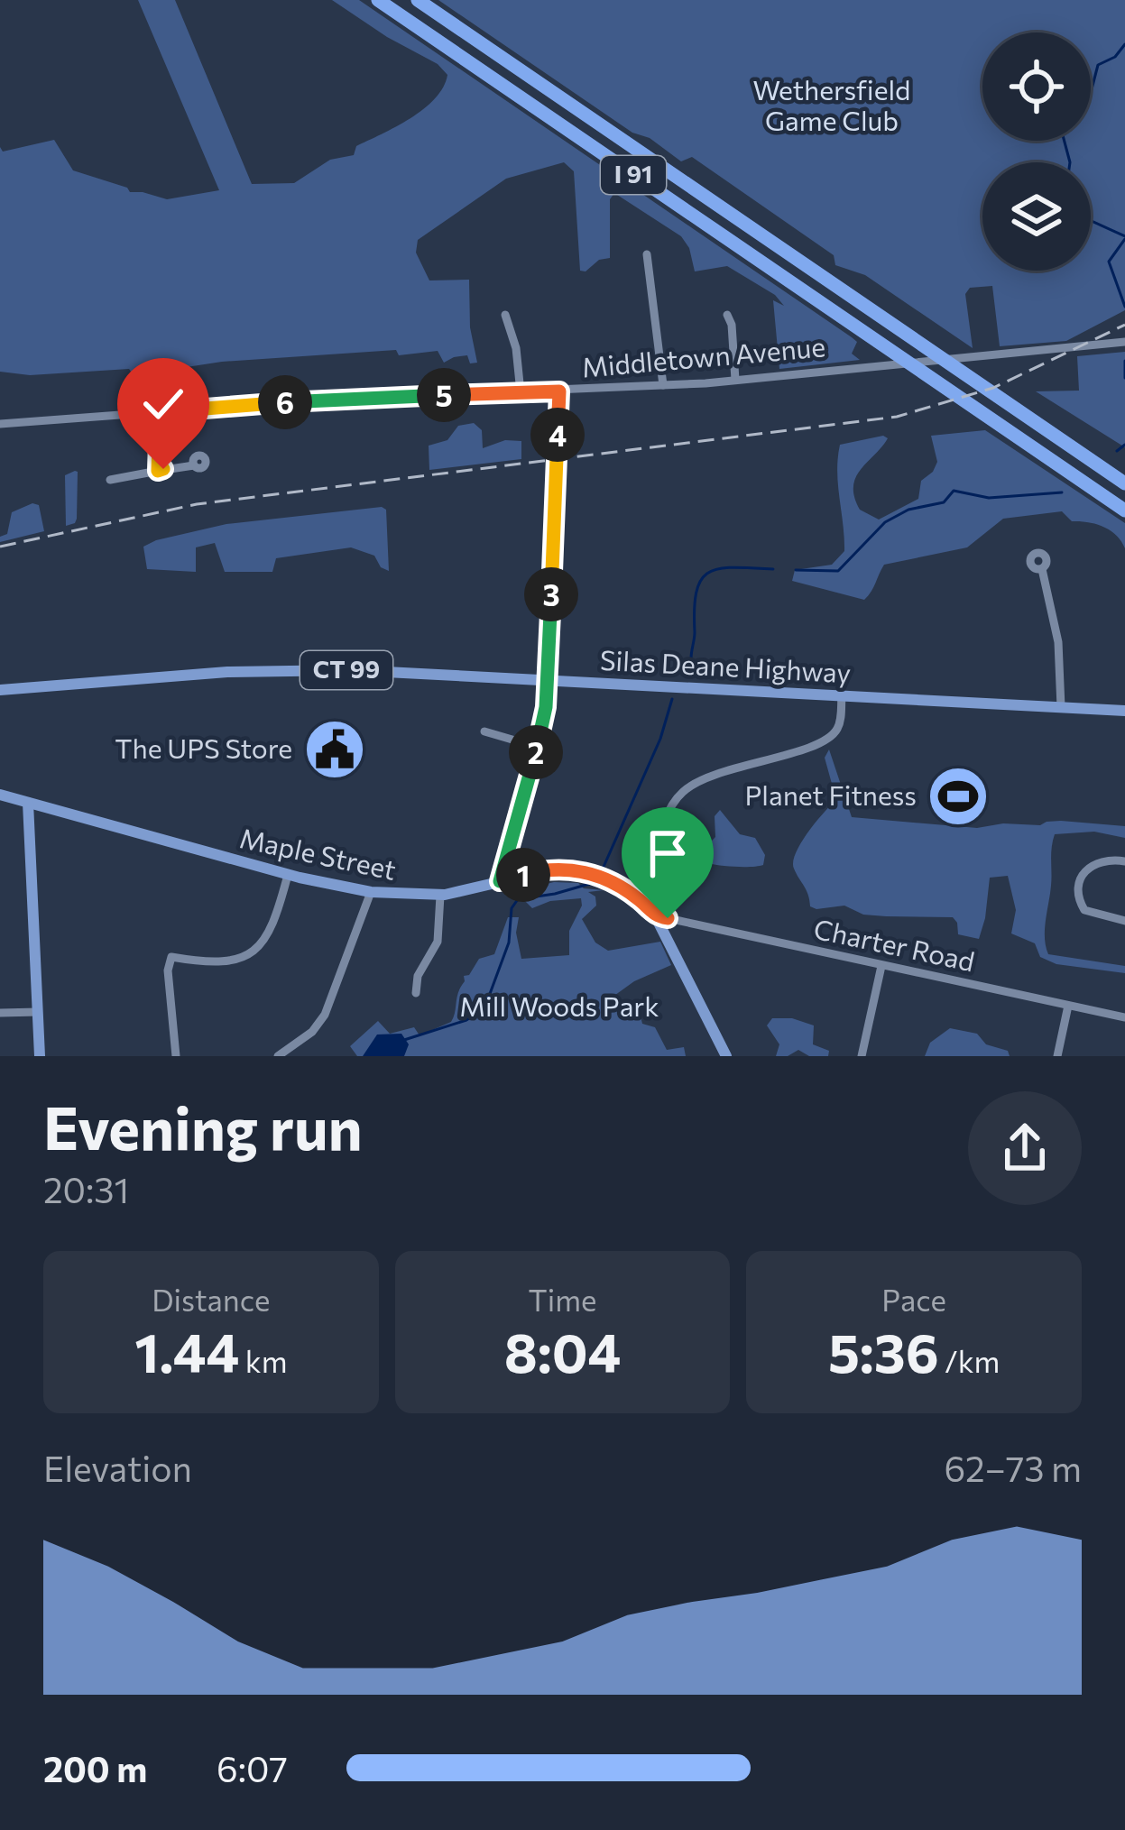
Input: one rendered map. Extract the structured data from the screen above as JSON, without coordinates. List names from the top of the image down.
{
  "streets": {
    "highway": ["I 91"],
    "main road": ["Silas Deane Highway", "CT 99", "Maple Street"],
    "street": ["Middletown Avenue", "Charter Road"]
  },
  "crossings": [
    ["Maple Street", "Charter Road"]
  ],
  "parks": ["Wethersfield Game Club", "Mill Woods Park"],
  "places": {
    "public building": ["The UPS Store"],
    "sports": ["Planet Fitness"]
  },
  "page": {
    "pins": [
      "5",
      "6",
      "4",
      "3",
      "2",
      "1"
    ],
    "heading": ["Evening run", "20:31"],
    "stats": [
      ["Distance", "1.44 km"],
      ["Time", "8:04"],
      ["Pace", "5:36 /km"]
    ],
    "chart": ["Elevation", "62–73 m"],
    "list": [
      {
        "name": "200 m",
        "note": "6:07"
      }
    ]
  }
}
